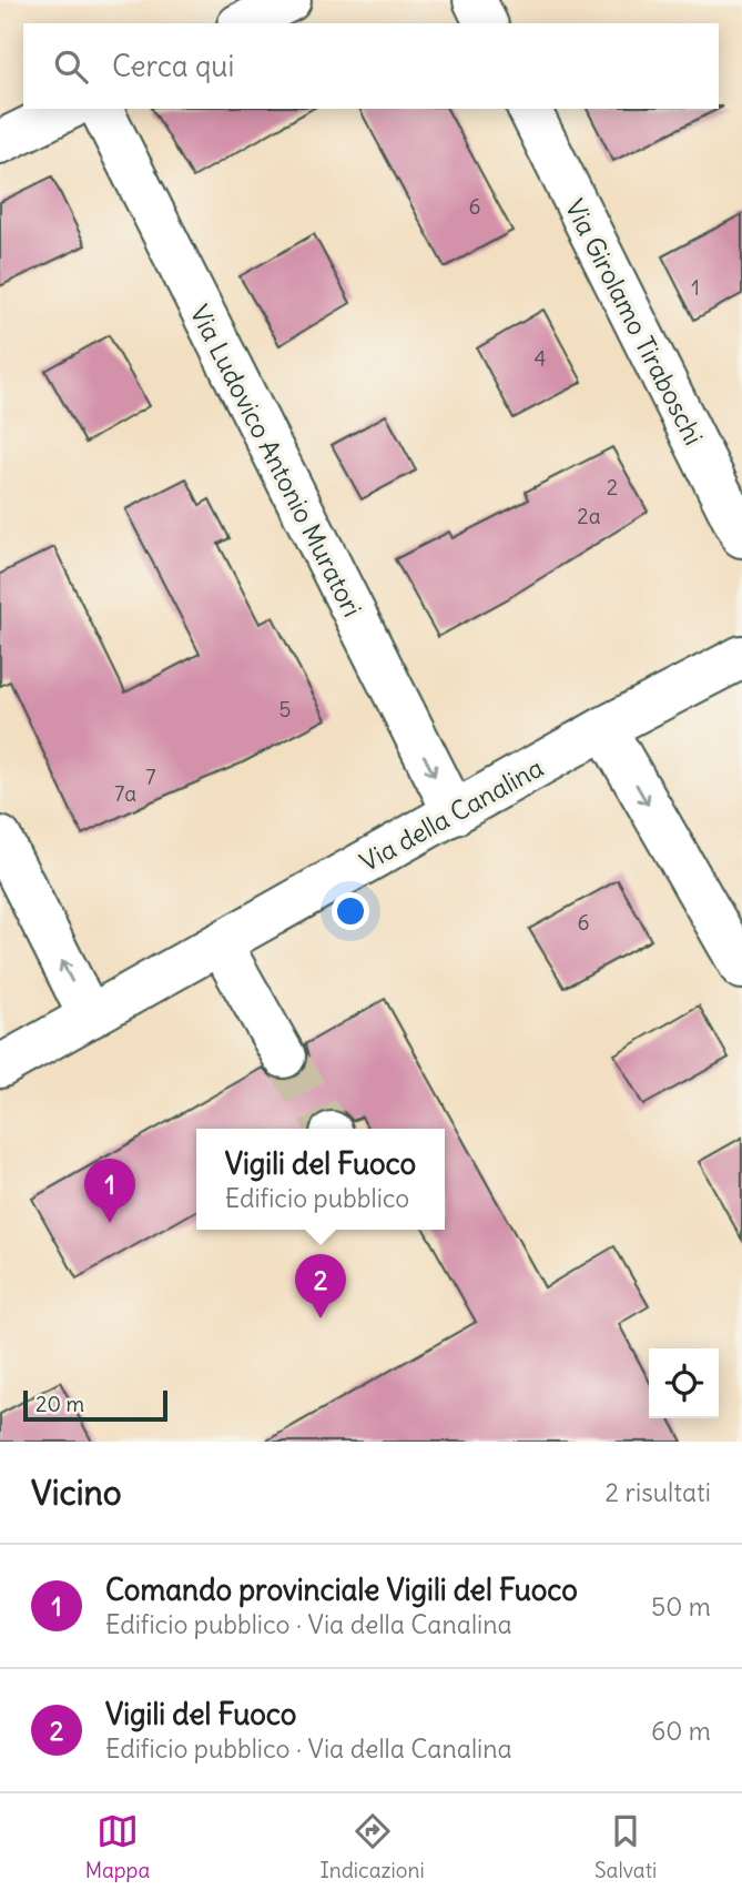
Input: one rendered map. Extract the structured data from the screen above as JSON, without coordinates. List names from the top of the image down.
{
  "streets": {
    "street": ["Via Girolamo Tiraboschi", "Via Ludovico Antonio Muratori", "Via della Canalina"]
  },
  "crossings": [
    ["Via Ludovico Antonio Muratori", "Via della Canalina"]
  ],
  "one_way": ["Via Ludovico Antonio Muratori"],
  "house_numbers": [
    "6",
    "1",
    "4",
    "2",
    "2a",
    "5",
    "7",
    "7a",
    "6"
  ],
  "scale_bar": "20 m",
  "page": {
    "search": "Cerca qui",
    "popup": ["Vigili del Fuoco", "Edificio pubblico"],
    "pins": ["1", "2"],
    "scale": "20 m",
    "heading": ["Vicino", "2 risultati"],
    "list": [
      {
        "mark": "1",
        "name": "Comando provinciale Vigili del Fuoco",
        "note": "Edificio pubblico · Via della Canalina",
        "value": "50 m"
      },
      {
        "mark": "2",
        "name": "Vigili del Fuoco",
        "note": "Edificio pubblico · Via della Canalina",
        "value": "60 m"
      }
    ],
    "nav": ["Mappa", "Indicazioni", "Salvati"]
  }
}
